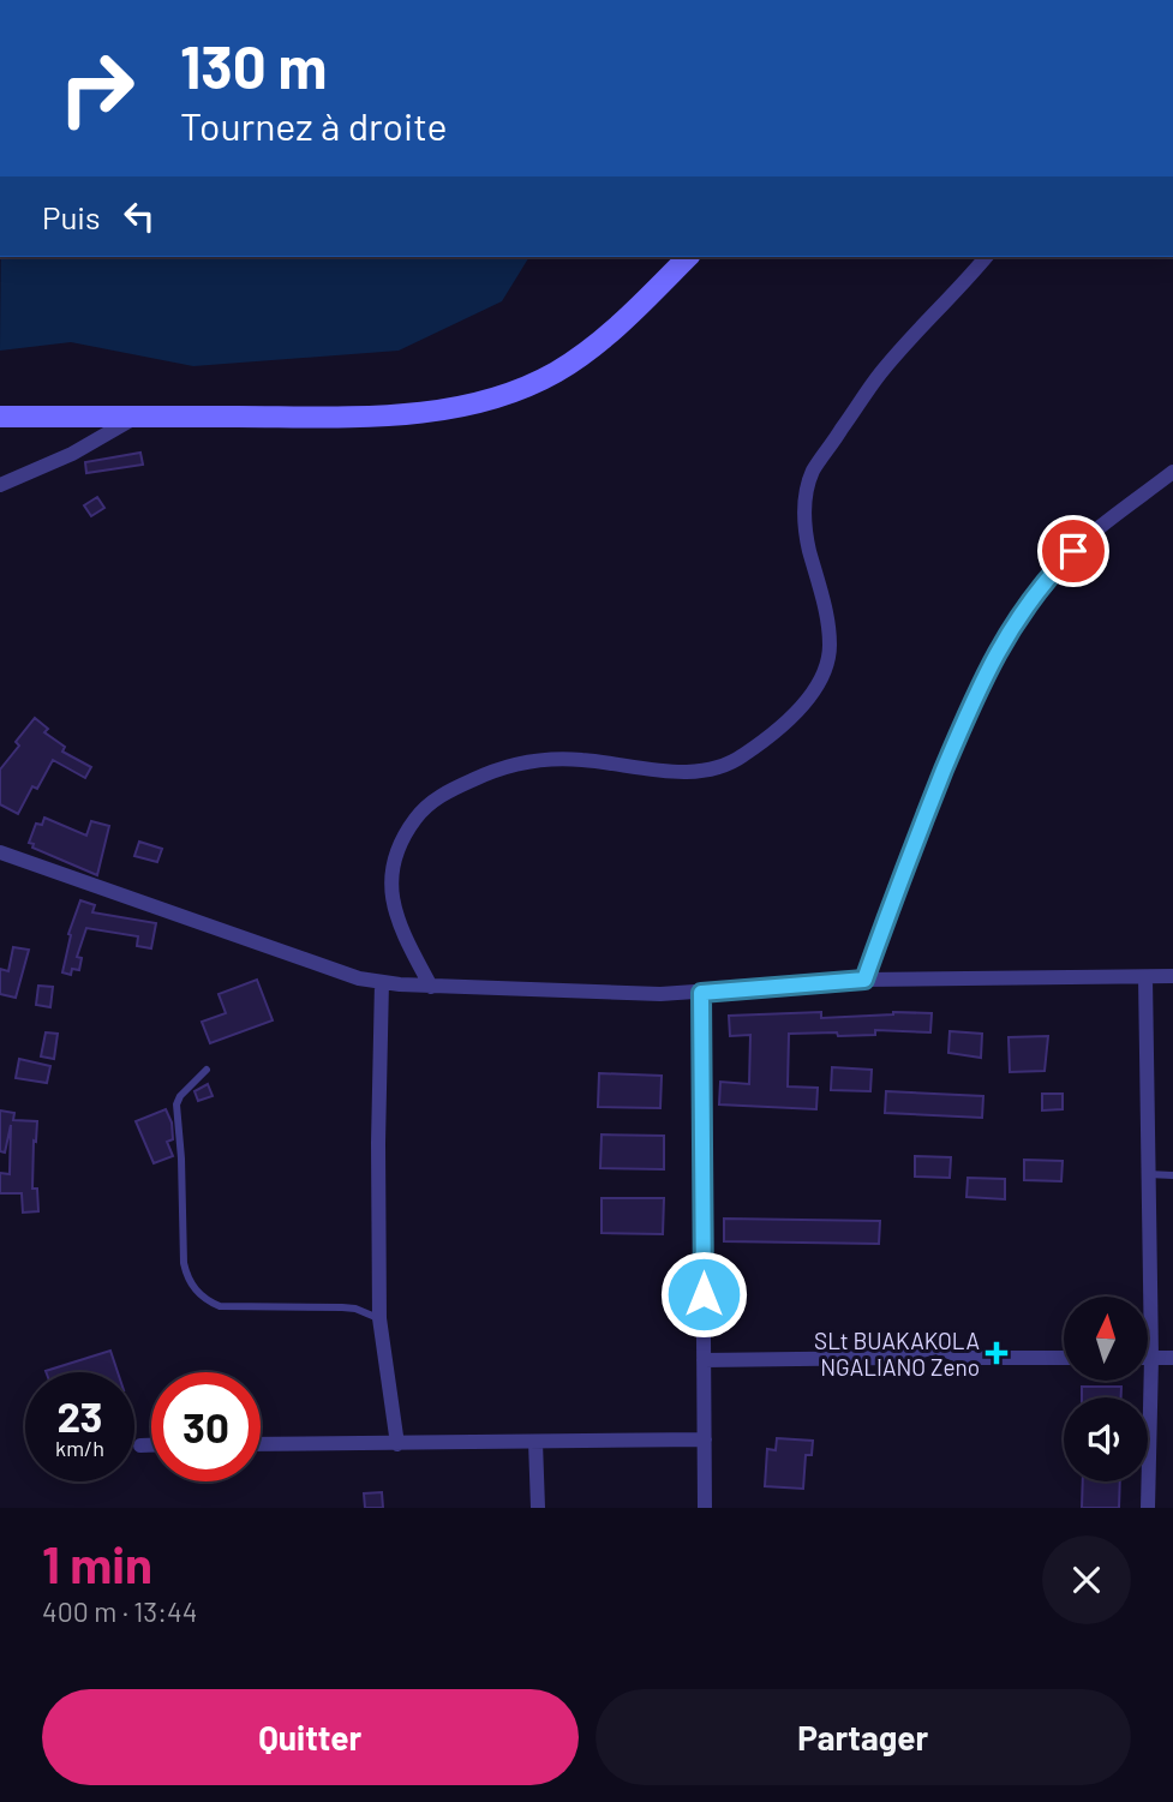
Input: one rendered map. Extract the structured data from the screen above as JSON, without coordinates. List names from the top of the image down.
{
  "places": {
    "health": ["SLt BUAKAKOLA NGALIANO Zeno"]
  },
  "north": "top",
  "page": {
    "turn": ["130 m", "Tournez à droite"],
    "then": "Puis",
    "speed": "23 km/h",
    "limit": "30",
    "heading": ["1 min", "400 m · 13:44"],
    "buttons": ["Quitter", "Partager"]
  }
}
